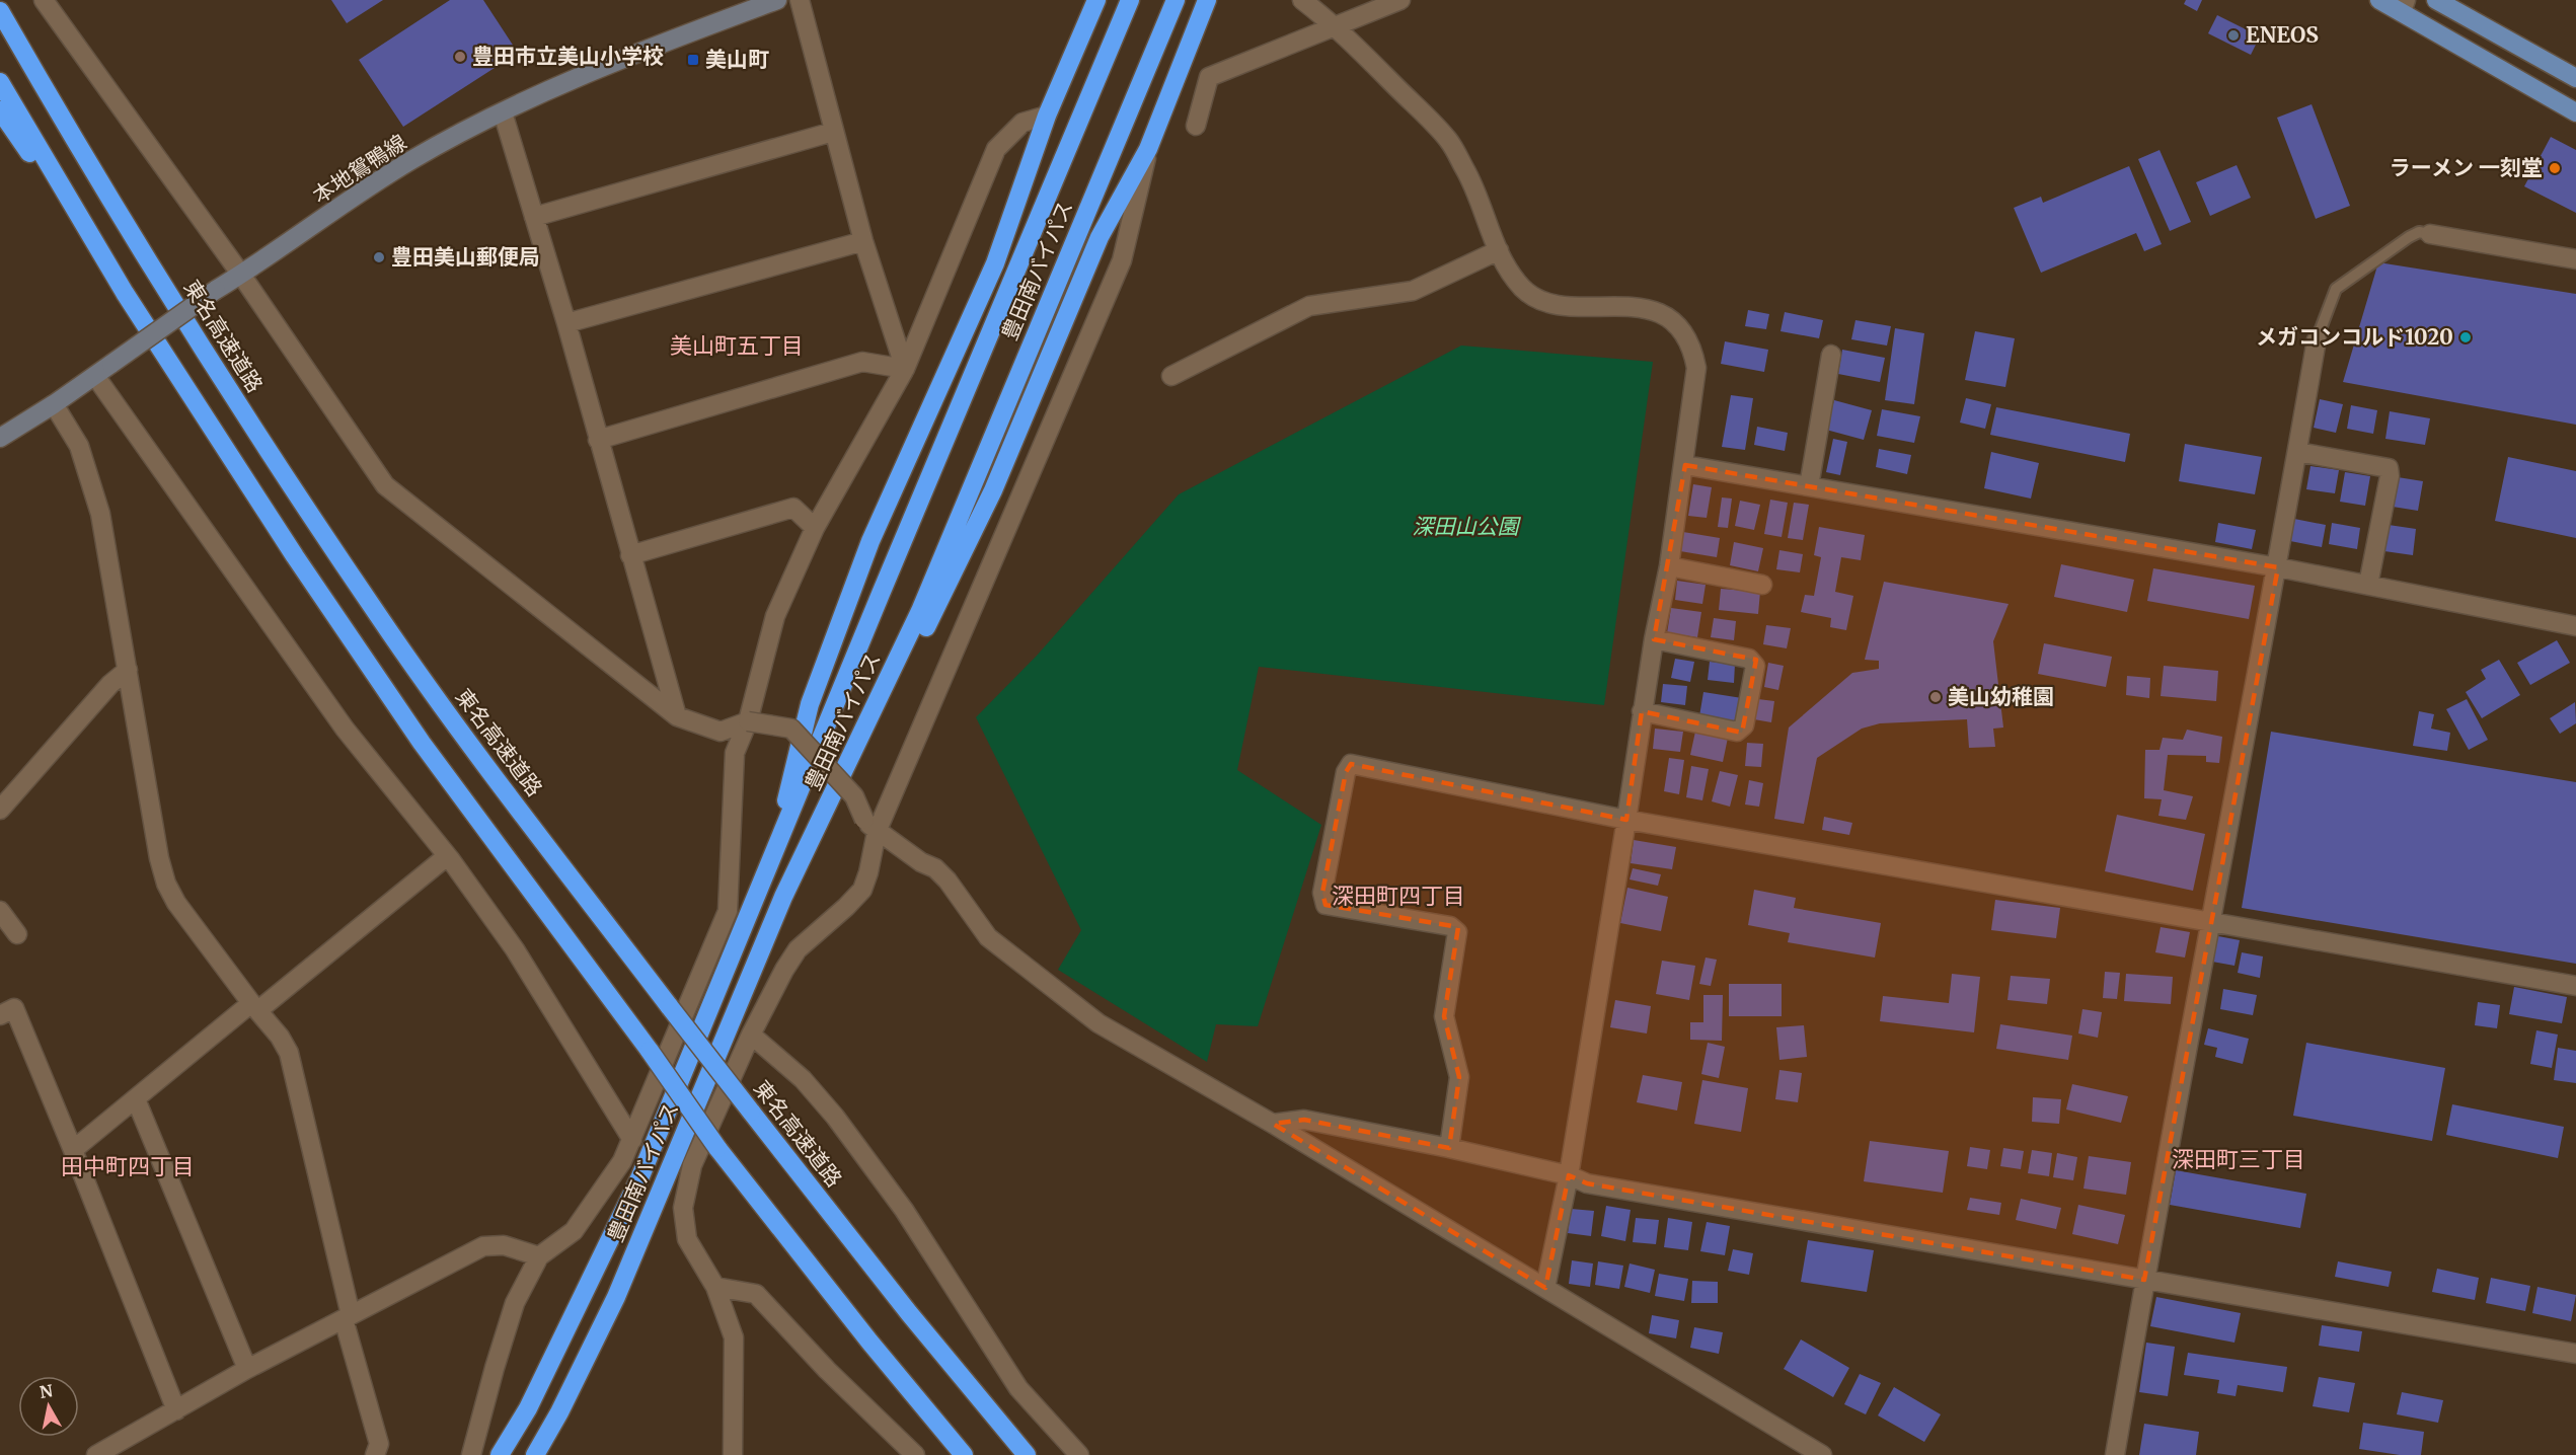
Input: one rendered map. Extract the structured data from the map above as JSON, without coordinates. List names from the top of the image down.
{
  "streets": {
    "highway": ["豊田南バイパス", "東名高速道路"],
    "main road": ["本地鴛鴨線"]
  },
  "districts": [
    "美山町五丁目",
    "深田町四丁目",
    "深田町三丁目",
    "田中町四丁目"
  ],
  "parks": ["深田山公園"],
  "places": {
    "other": [
      "ENEOS",
      "豊田市立美山小学校",
      "ラーメン 一刻堂",
      "豊田美山郵便局",
      "メガコンコルド1020",
      "美山幼稚園"
    ],
    "transit": ["美山町"]
  },
  "north": "top"
}
